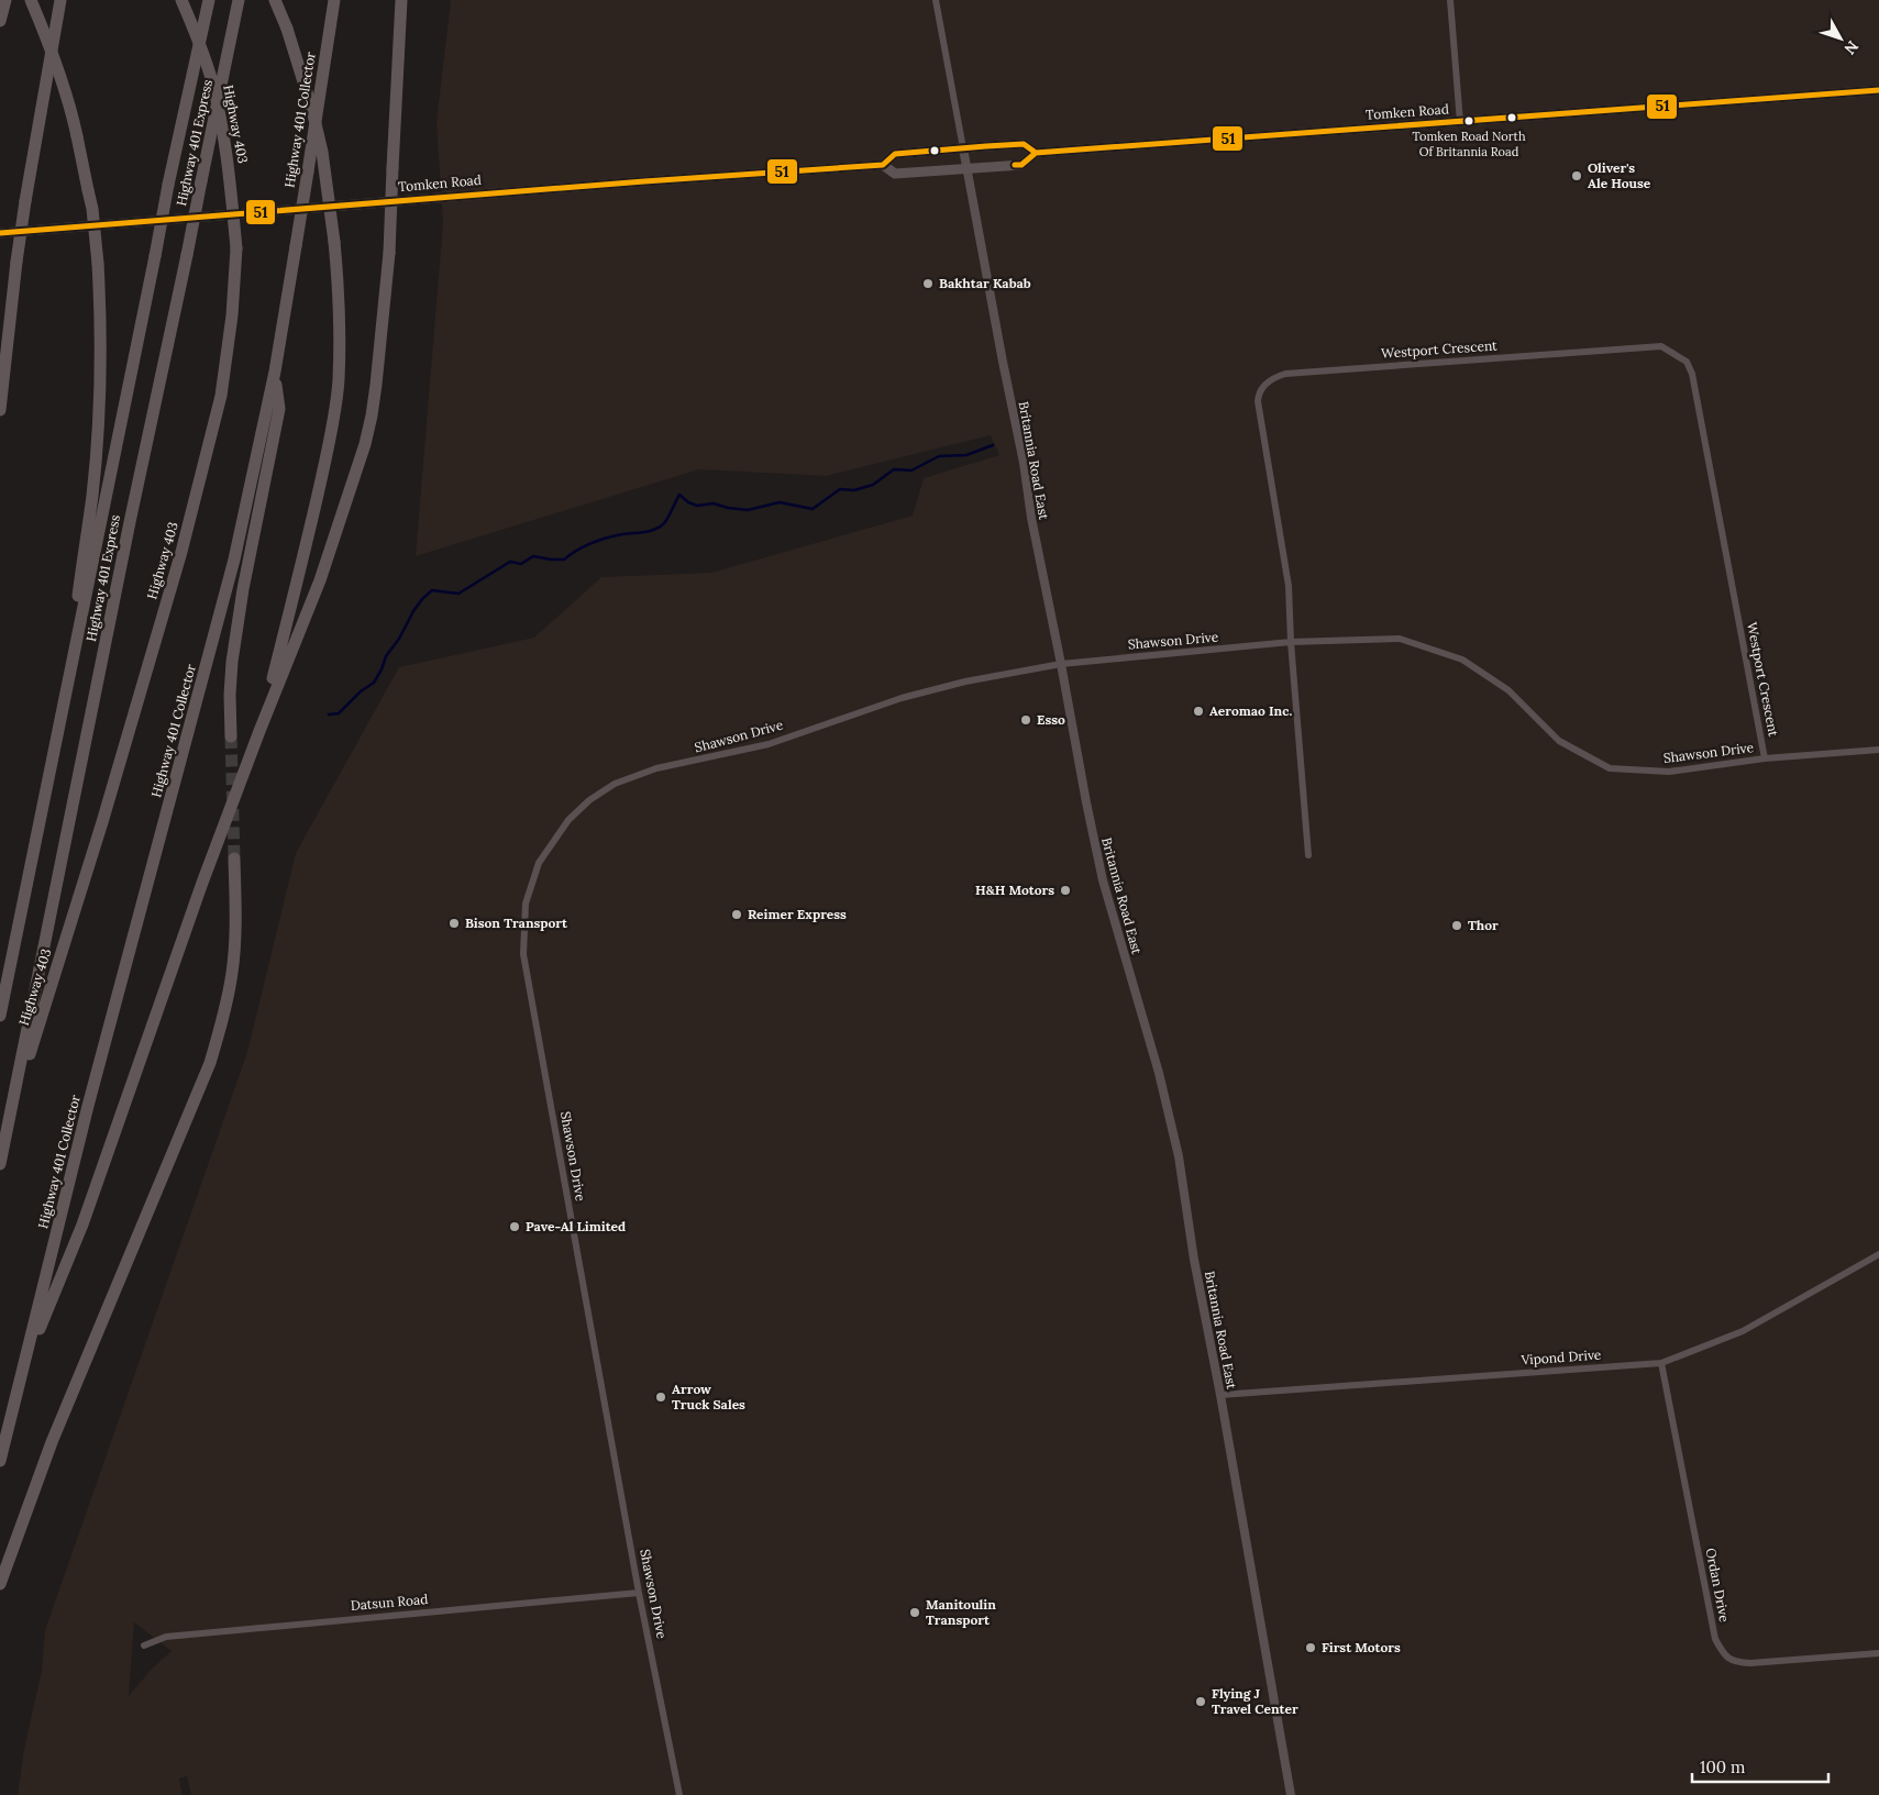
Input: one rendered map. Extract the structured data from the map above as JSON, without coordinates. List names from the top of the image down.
{
  "streets": {
    "highway": ["Highway 401 Collector", "Highway 403", "Highway 401 Express"],
    "main road": ["Tomken Road"],
    "street": [
      "Westport Crescent",
      "Britannia Road East",
      "Shawson Drive",
      "Vipond Drive",
      "Ordan Drive",
      "Datsun Road"
    ]
  },
  "crossings": [
    ["Tomken Road", "Britannia Road East"],
    ["Highway 403", "Highway 401 Express"],
    ["Westport Crescent", "Shawson Drive"],
    ["Britannia Road East", "Shawson Drive"],
    ["Britannia Road East", "Vipond Drive"],
    ["Shawson Drive", "Datsun Road"],
    ["Vipond Drive", "Ordan Drive"]
  ],
  "places": [
    "Tomken Road North Of Britannia Road",
    "Oliver's Ale House",
    "Bakhtar Kabab",
    "Aeromao Inc.",
    "Esso",
    "H&H Motors",
    "Reimer Express",
    "Bison Transport",
    "Thor",
    "Pave-Al Limited",
    "Arrow Truck Sales",
    "Manitoulin Transport",
    "First Motors",
    "Flying J Travel Center"
  ],
  "lines": ["transit line 51"],
  "scale_bar": "100 m",
  "north": "bottom right"
}
